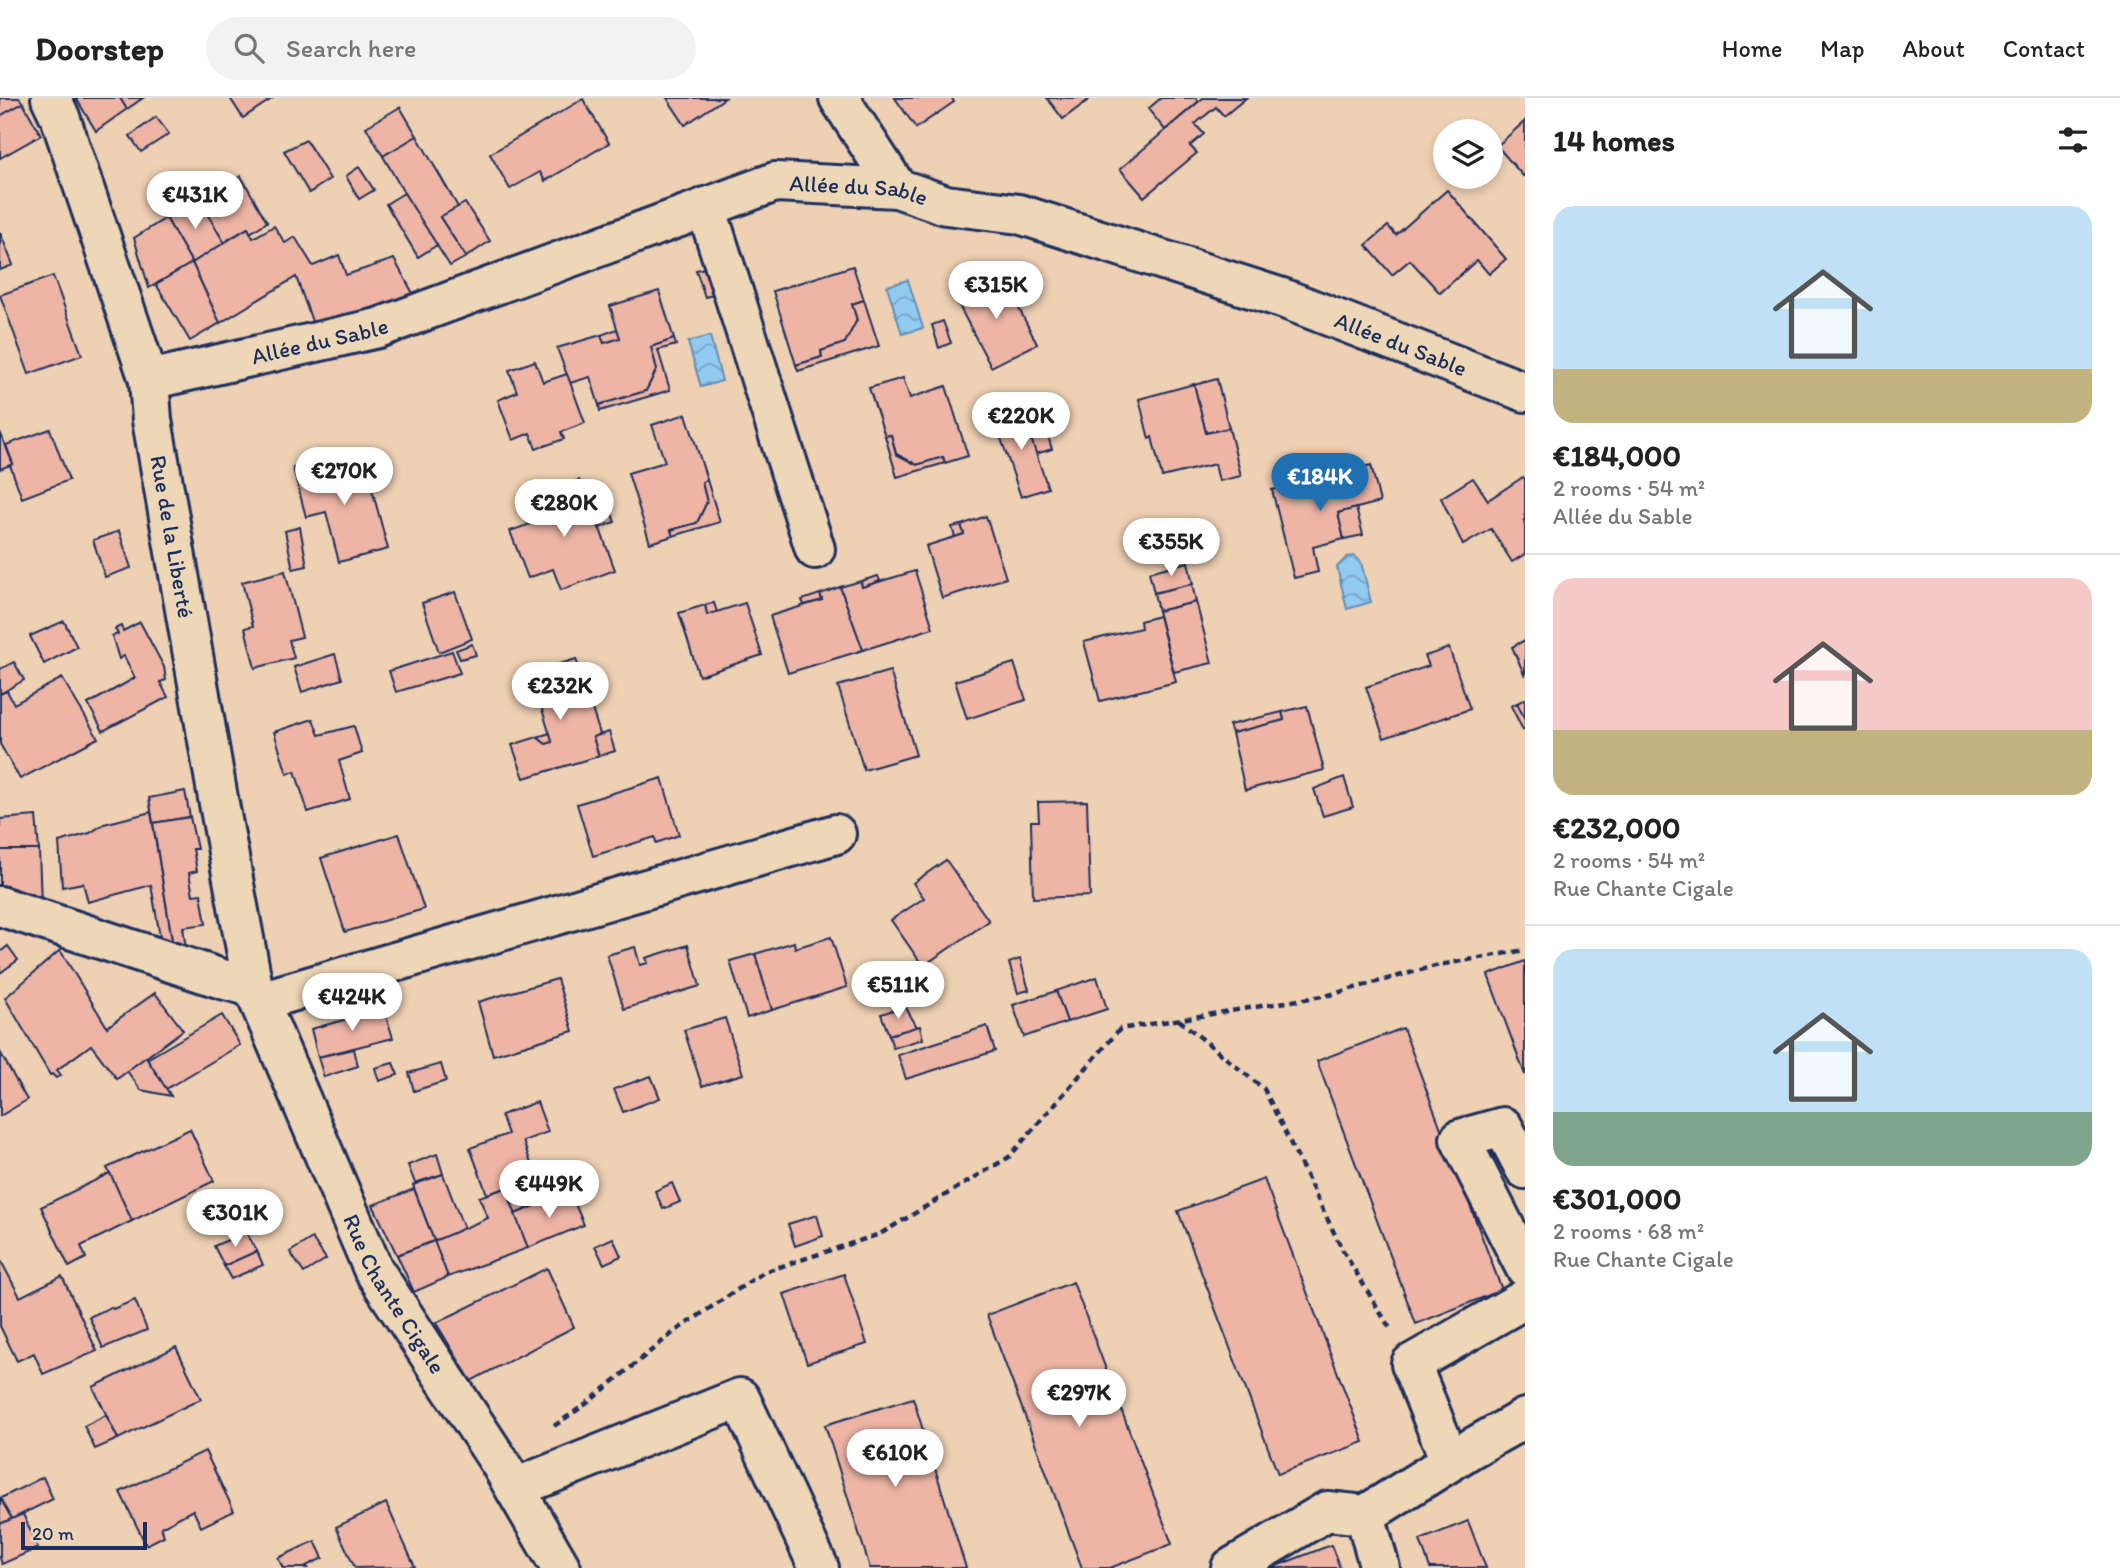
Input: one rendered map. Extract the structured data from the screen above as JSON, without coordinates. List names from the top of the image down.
{
  "streets": {
    "street": ["Allée du Sable", "Rue de la Liberté", "Rue Chante Cigale"]
  },
  "crossings": [
    ["Allée du Sable", "Rue de la Liberté"],
    ["Rue de la Liberté", "Rue Chante Cigale"]
  ],
  "scale_bar": "20 m",
  "page": {
    "header": "Doorstep",
    "search": "Search here",
    "nav": [
      "Home",
      "Map",
      "About",
      "Contact"
    ],
    "heading": "14 homes",
    "price": [
      "€431K",
      "€315K",
      "€220K",
      "€270K",
      "€184K",
      "€280K",
      "€355K",
      "€232K",
      "€511K",
      "€424K",
      "€449K",
      "€301K",
      "€297K",
      "€610K"
    ],
    "list": [
      {
        "name": "€184,000",
        "note": "2 rooms · 54 m² · Allée du Sable"
      },
      {
        "name": "€232,000",
        "note": "2 rooms · 54 m² · Rue Chante Cigale"
      },
      {
        "name": "€301,000",
        "note": "2 rooms · 68 m² · Rue Chante Cigale"
      }
    ],
    "scale": "20 m"
  }
}
